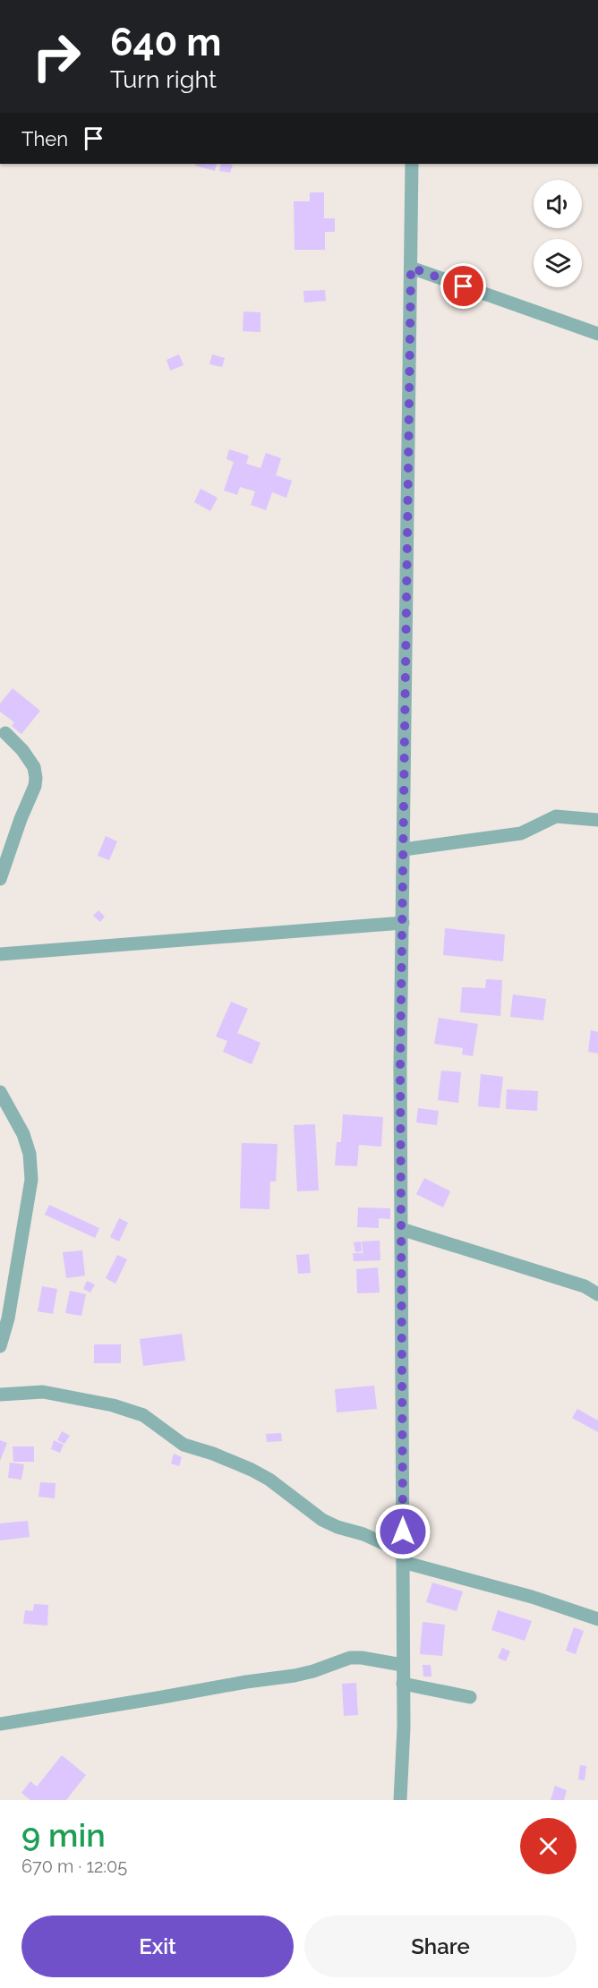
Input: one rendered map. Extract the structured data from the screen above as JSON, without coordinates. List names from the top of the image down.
{
  "page": {
    "turn": ["640 m", "Turn right"],
    "then": "Then",
    "heading": ["9 min", "670 m · 12:05"],
    "buttons": ["Exit", "Share"]
  }
}
